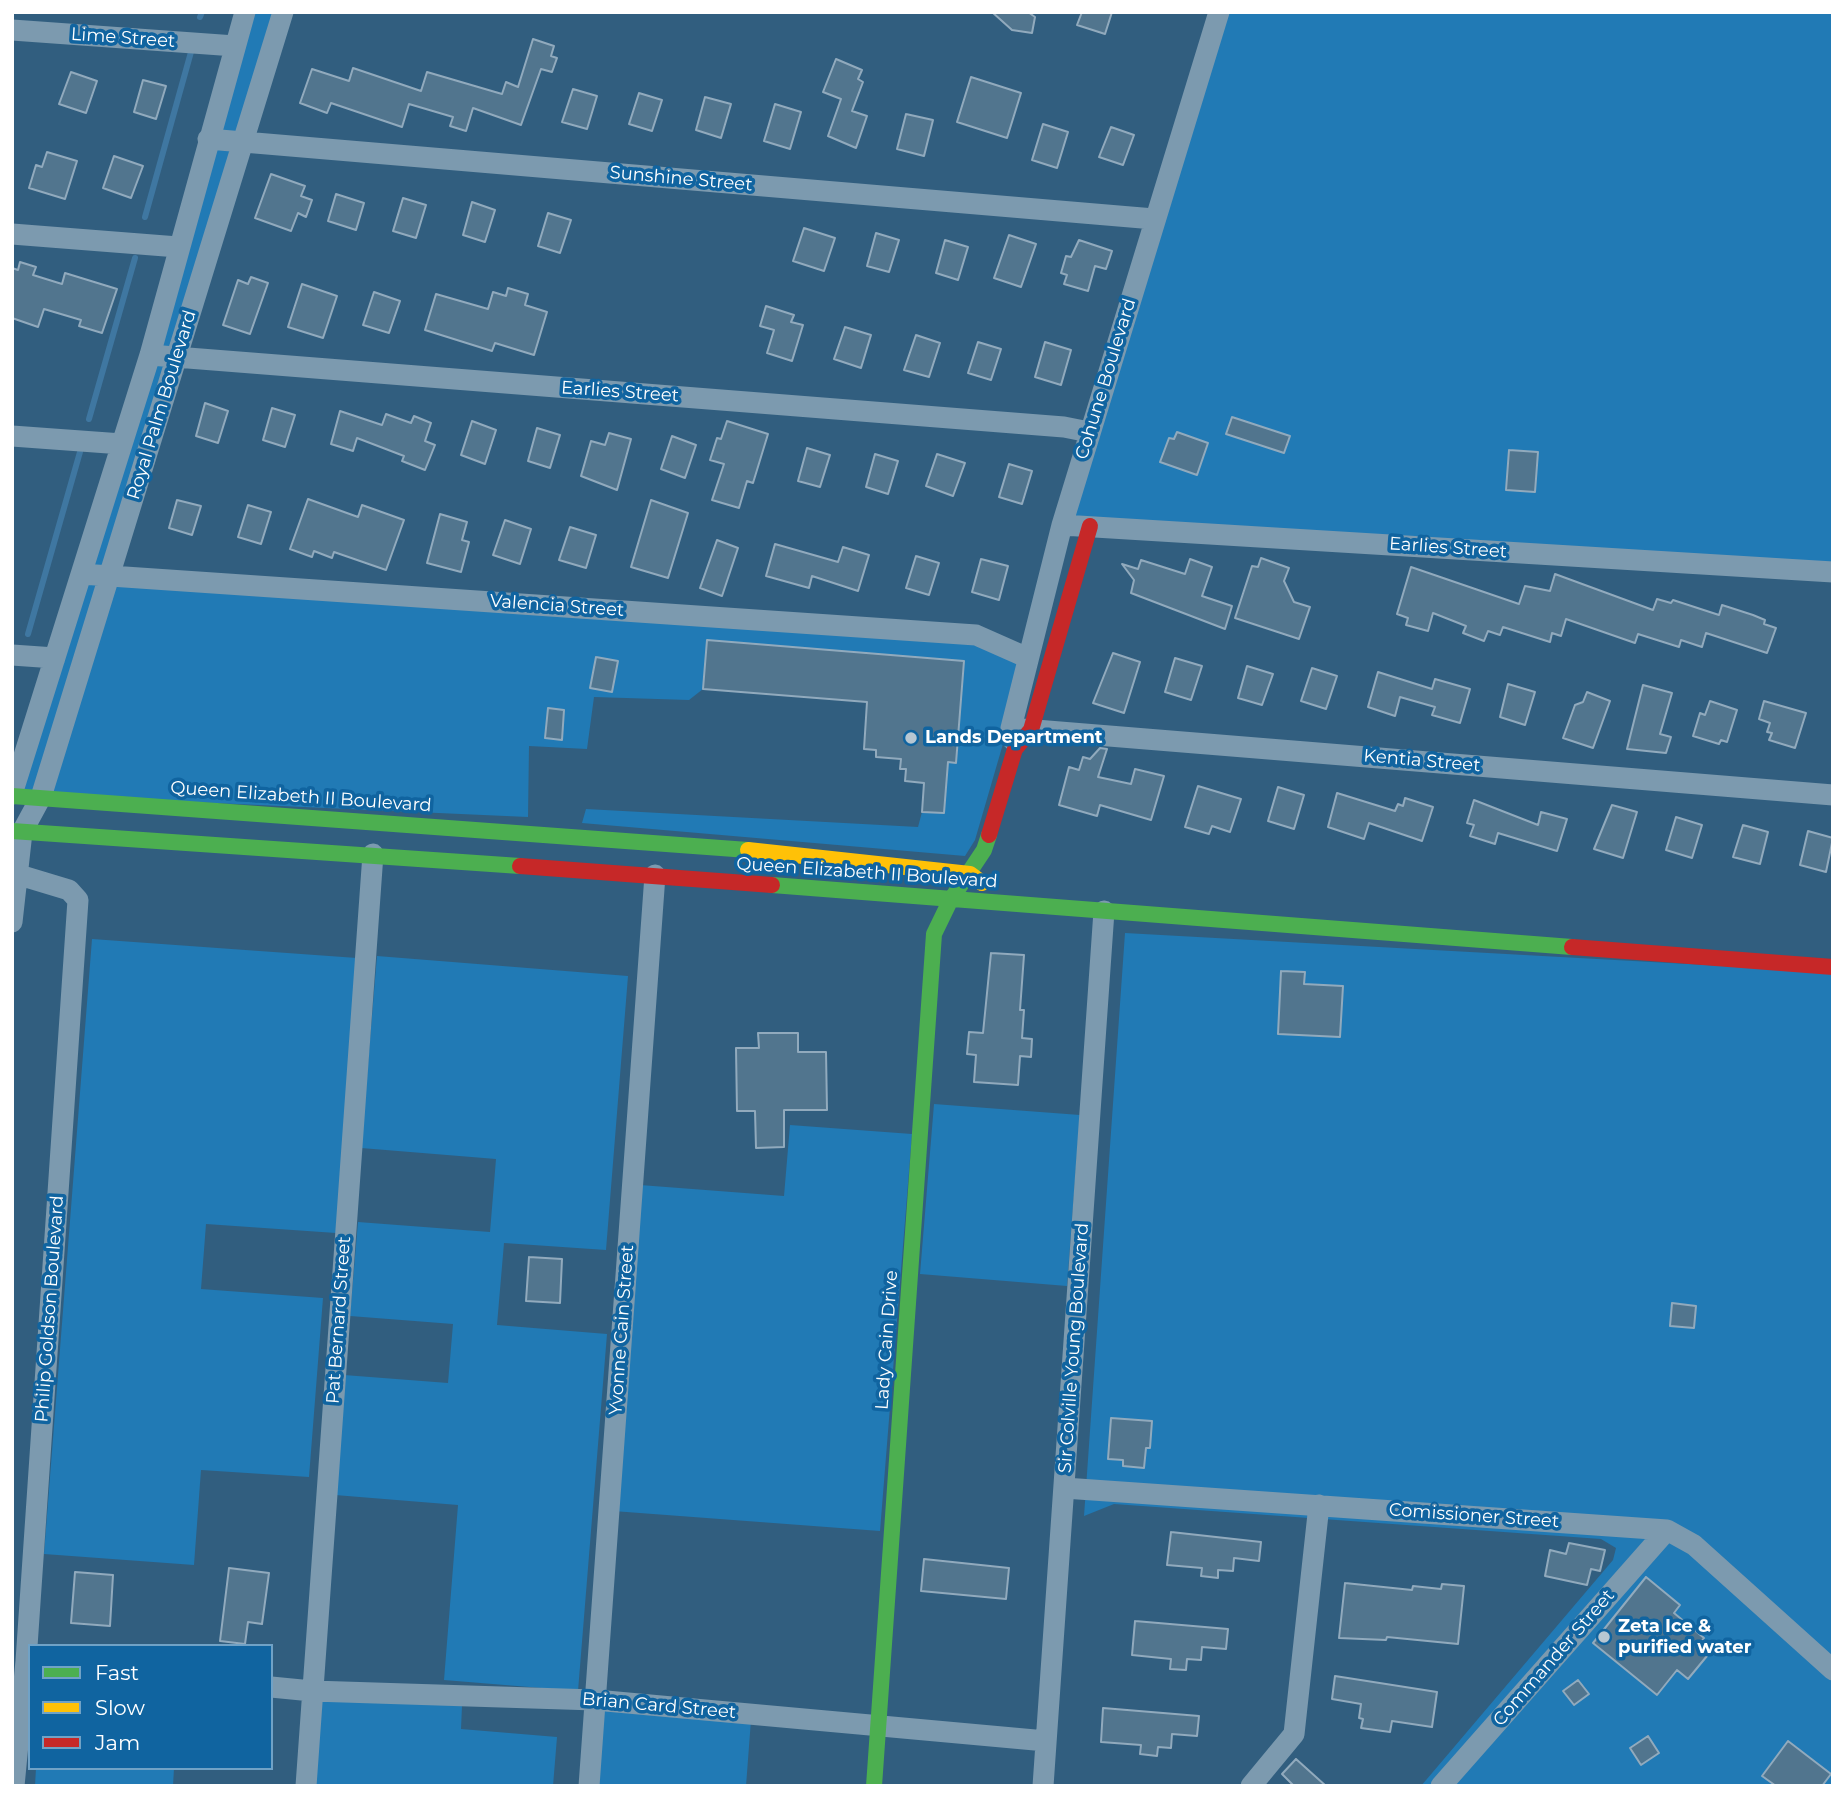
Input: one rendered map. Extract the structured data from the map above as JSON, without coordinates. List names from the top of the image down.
{
  "streets": {
    "street": [
      "Lime Street",
      "Sunshine Street",
      "Cohune Boulevard",
      "Earlies Street",
      "Royal Palm Boulevard",
      "Valencia Street",
      "Kentia Street",
      "Queen Elizabeth II Boulevard",
      "Philip Goldson Boulevard",
      "Pat Bernard Street",
      "Yvonne Cain Street",
      "Lady Cain Drive",
      "Sir Colville Young Boulevard",
      "Comissioner Street",
      "Commander Street",
      "Brian Card Street"
    ]
  },
  "crossings": [
    ["Lime Street", "Royal Palm Boulevard"],
    ["Sunshine Street", "Cohune Boulevard"],
    ["Sunshine Street", "Royal Palm Boulevard"],
    ["Cohune Boulevard", "Earlies Street"],
    ["Cohune Boulevard", "Valencia Street"],
    ["Cohune Boulevard", "Kentia Street"],
    ["Cohune Boulevard", "Queen Elizabeth II Boulevard"],
    ["Cohune Boulevard", "Lady Cain Drive"],
    ["Earlies Street", "Royal Palm Boulevard"],
    ["Royal Palm Boulevard", "Valencia Street"],
    ["Royal Palm Boulevard", "Queen Elizabeth II Boulevard"],
    ["Queen Elizabeth II Boulevard", "Pat Bernard Street"],
    ["Queen Elizabeth II Boulevard", "Yvonne Cain Street"],
    ["Queen Elizabeth II Boulevard", "Lady Cain Drive"],
    ["Pat Bernard Street", "Brian Card Street"],
    ["Yvonne Cain Street", "Brian Card Street"],
    ["Lady Cain Drive", "Brian Card Street"],
    ["Sir Colville Young Boulevard", "Comissioner Street"],
    ["Sir Colville Young Boulevard", "Brian Card Street"],
    ["Comissioner Street", "Commander Street"]
  ],
  "places": ["Lands Department", "Zeta Ice & purified water"],
  "legend": ["Fast", "Slow", "Jam"]
}
